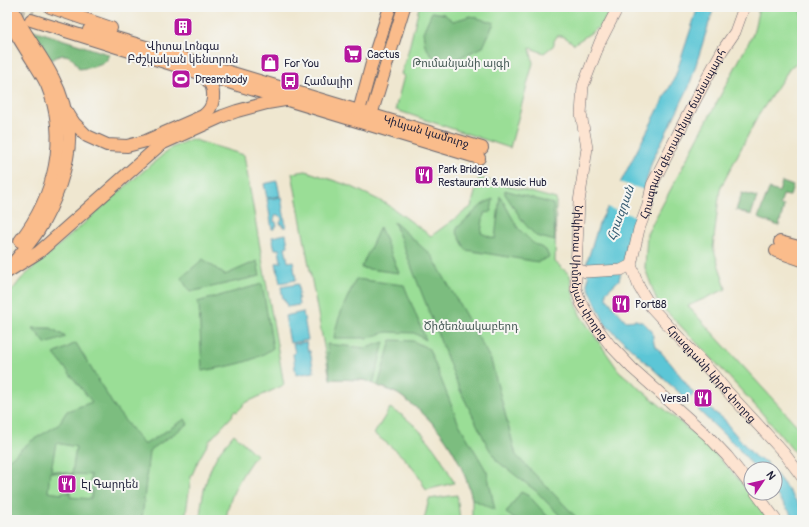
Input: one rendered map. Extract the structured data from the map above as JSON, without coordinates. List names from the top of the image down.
{
  "streets": {
    "main road": ["Կիևյան կամուրջ"],
    "street": ["Հրազդան գետափնյա ճանապարհ", "Նիկիտա Սիմոնյան փողոց", "Հրազդանի կիրճ փողոց"]
  },
  "crossings": [
    ["Հրազդան գետափնյա ճանապարհ", "Հրազդանի կիրճ փողոց"]
  ],
  "water": ["Հրազդան"],
  "parks": ["Թումանյանի այգի", "Ծիծեռնակաբերդ"],
  "places": {
    "building": ["Վիտա Լոնգա Բժշկական կենտրոն"],
    "supermarket": ["Cactus"],
    "shop": ["For You"],
    "sports": ["Dreambody"],
    "bus stop": ["Համալիր"],
    "restaurant": [
      "Park Bridge Restaurant & Music Hub",
      "Port88",
      "Versal",
      "Էլ Գարդեն"
    ]
  },
  "north": "top right"
}
